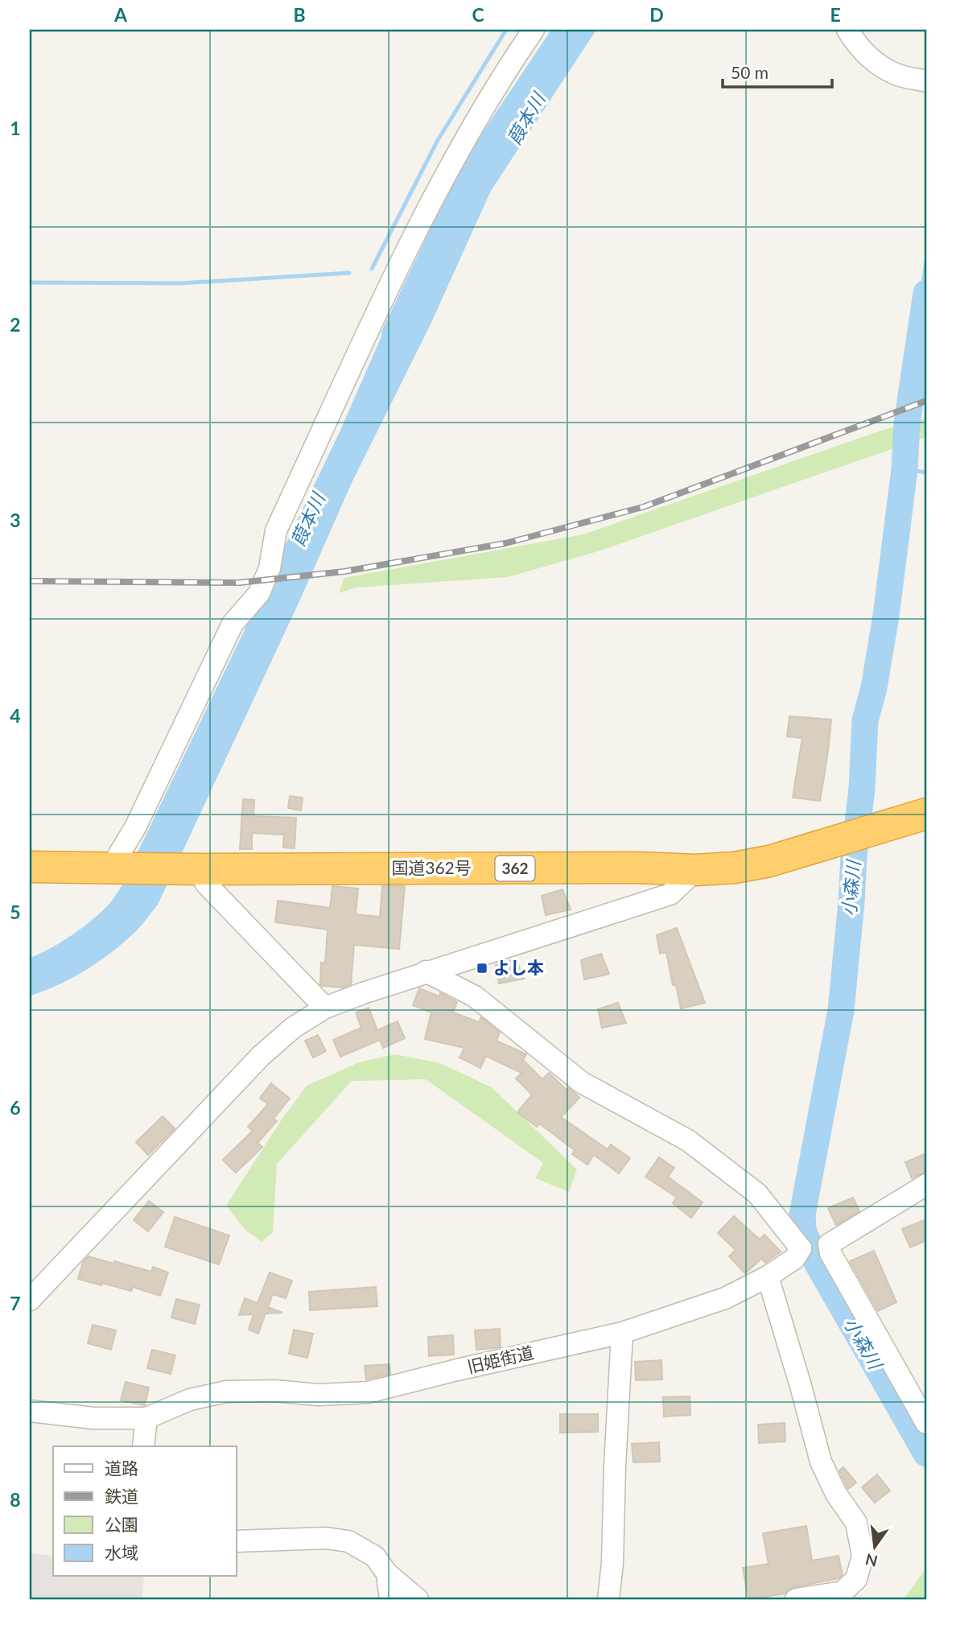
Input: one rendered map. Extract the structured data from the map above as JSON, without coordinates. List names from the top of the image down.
{
  "streets": {
    "highway": ["国道362号", "362"],
    "street": ["旧姫街道"]
  },
  "water": ["葭本川", "小森川"],
  "places": {
    "transit": ["よし本"]
  },
  "legend": [
    "道路",
    "鉄道",
    "公園",
    "水域"
  ],
  "scale_bar": "50 m",
  "north": "bottom",
  "grid": {
    "columns": [
      "A",
      "B",
      "C",
      "D",
      "E"
    ],
    "rows": [
      "1",
      "2",
      "3",
      "4",
      "5",
      "6",
      "7",
      "8"
    ]
  }
}
